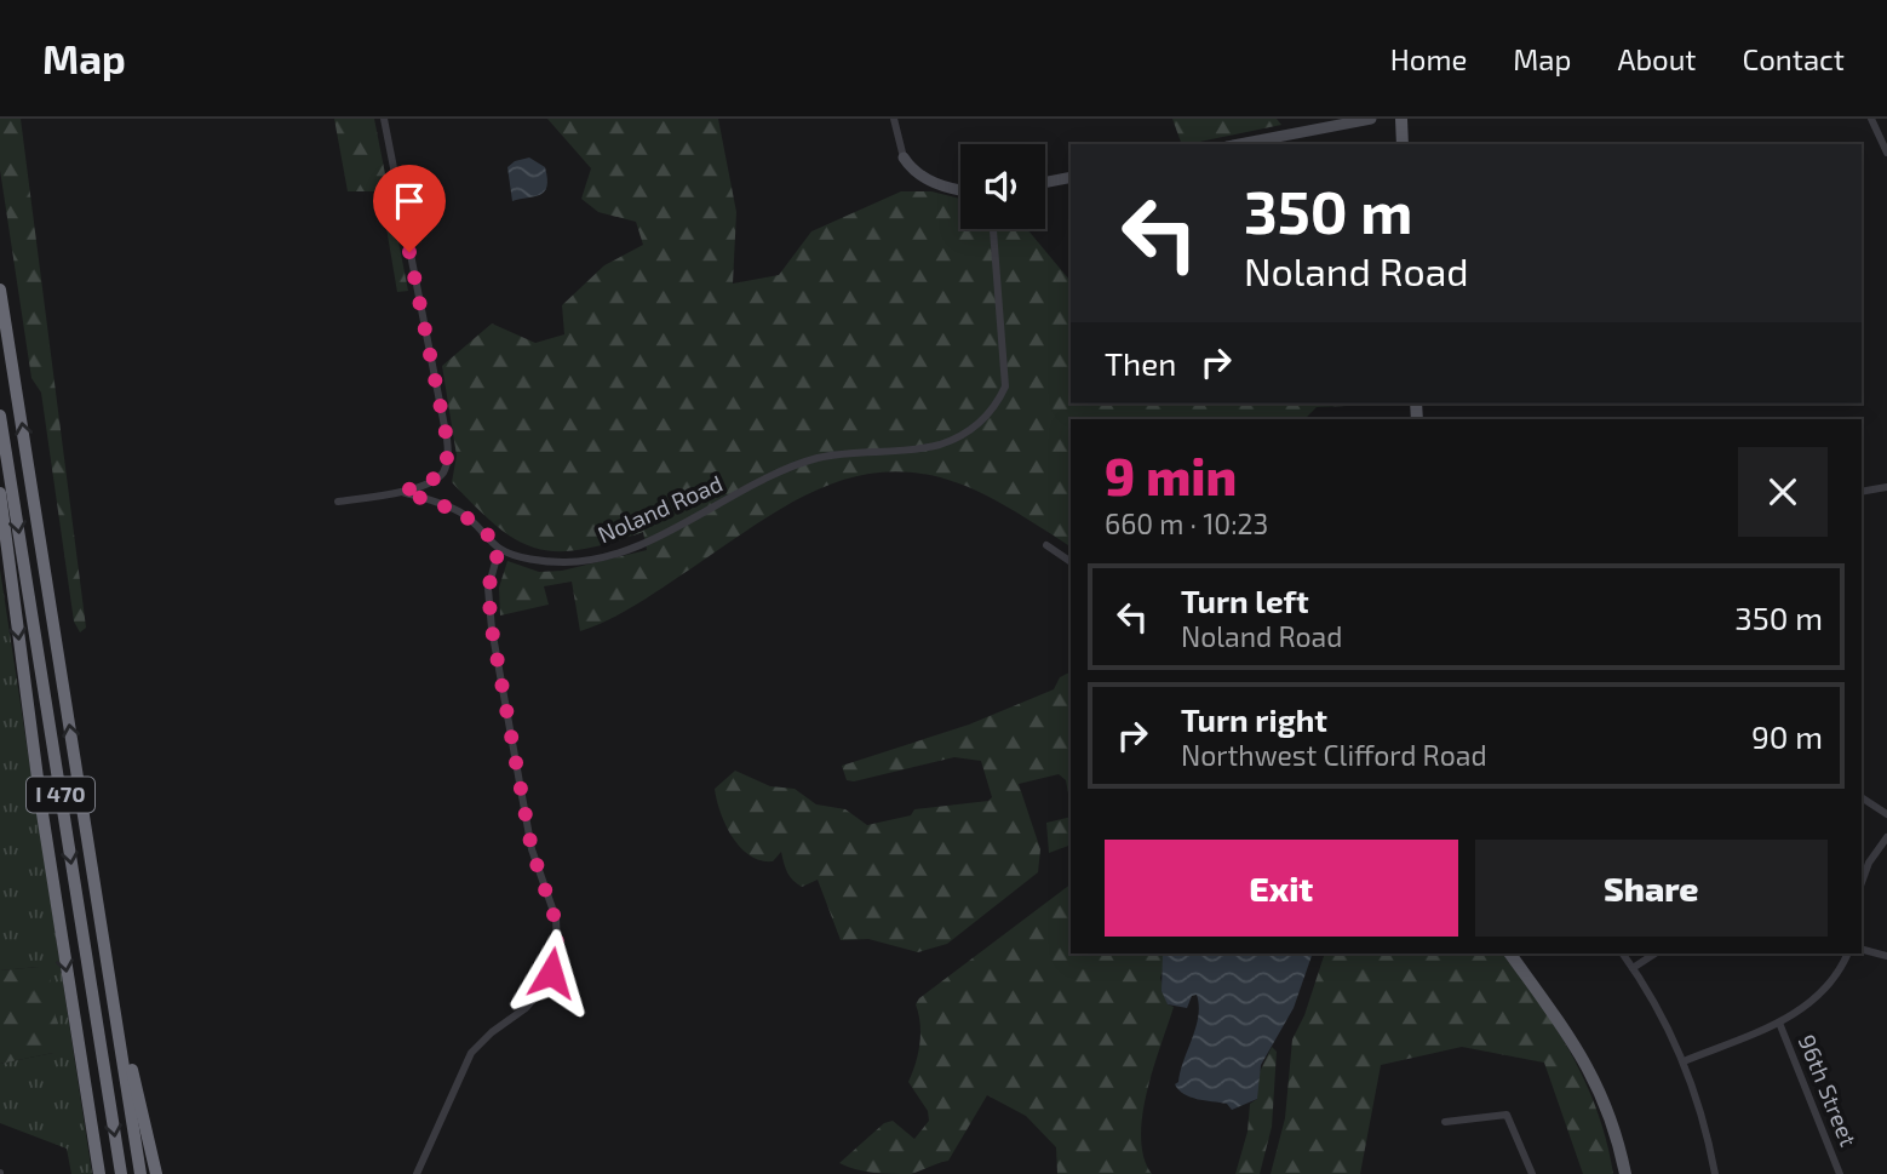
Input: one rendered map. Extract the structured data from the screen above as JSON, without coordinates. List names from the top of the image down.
{
  "streets": {
    "highway": ["I 470"],
    "street": ["Noland Road", "96th Street"]
  },
  "page": {
    "header": "Map",
    "nav": [
      "Home",
      "Map",
      "About",
      "Contact"
    ],
    "turn": ["350 m", "Noland Road"],
    "then": "Then",
    "heading": ["9 min", "660 m · 10:23"],
    "list": [
      {
        "name": "Turn left",
        "note": "Noland Road",
        "value": "350 m"
      },
      {
        "name": "Turn right",
        "note": "Northwest Clifford Road",
        "value": "90 m"
      }
    ],
    "buttons": ["Exit", "Share"]
  }
}
